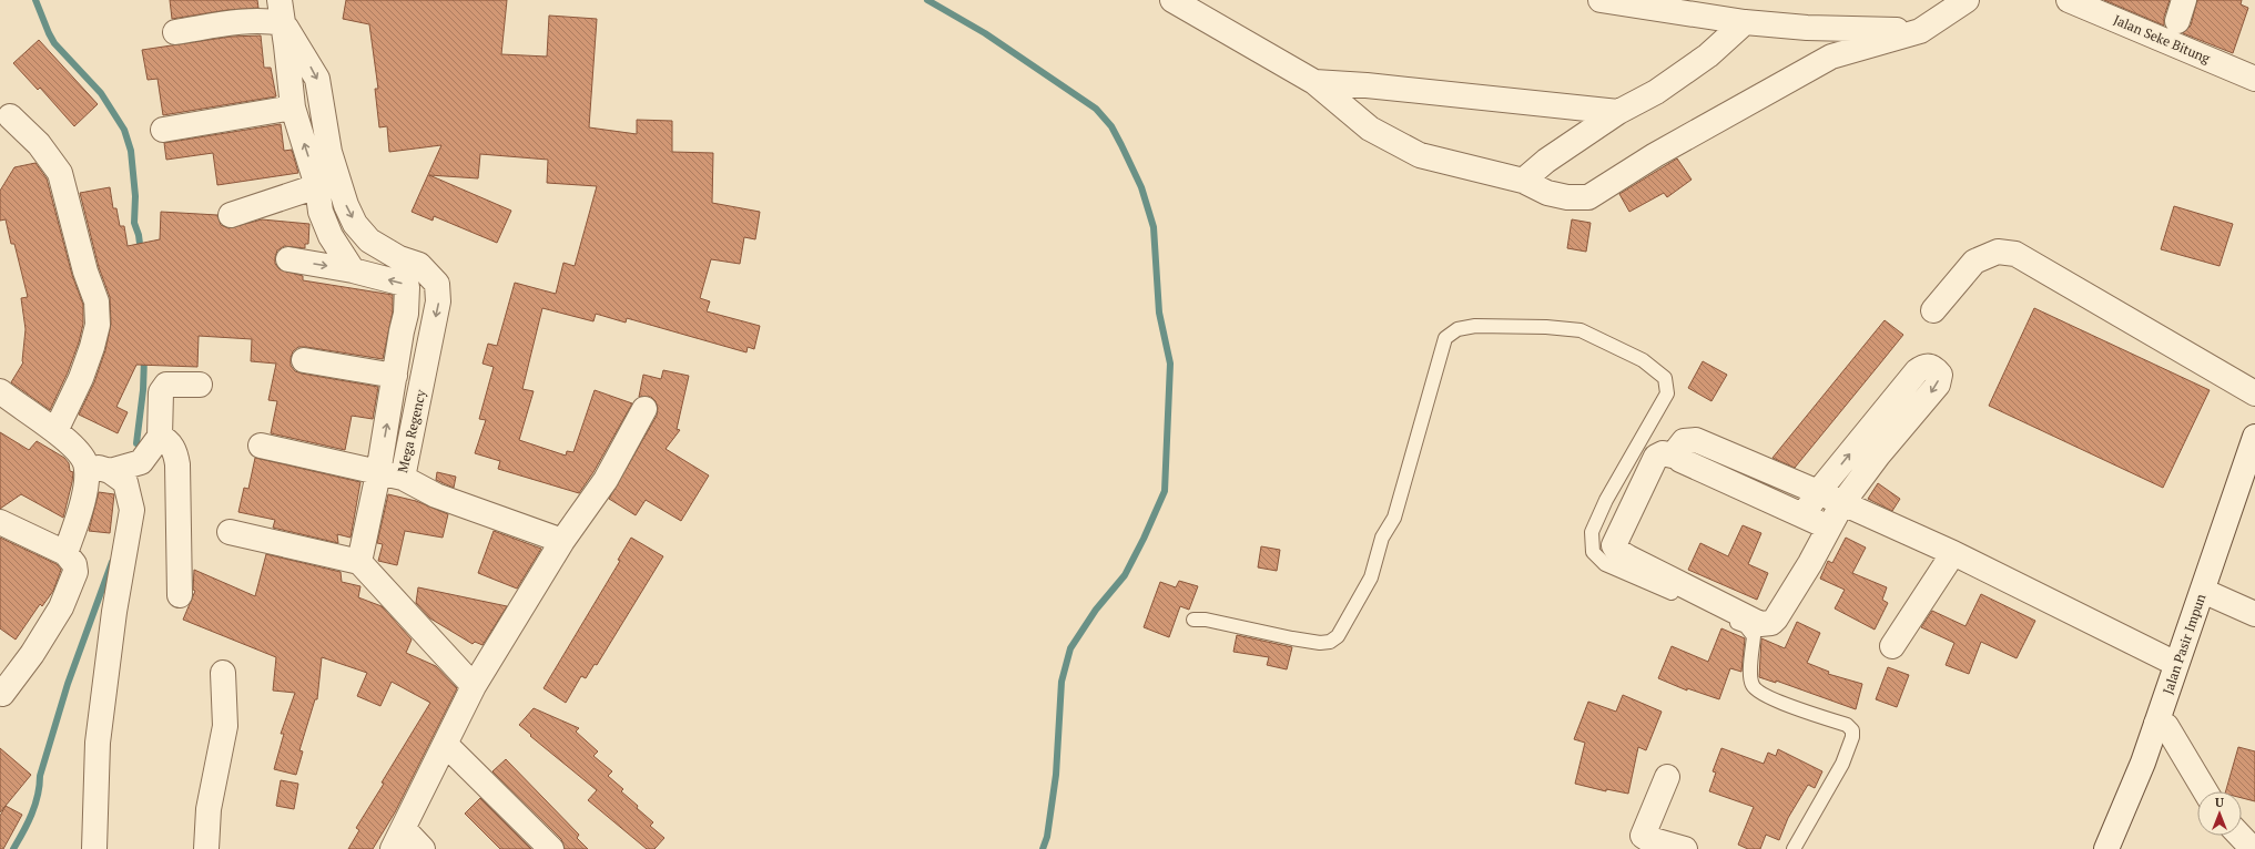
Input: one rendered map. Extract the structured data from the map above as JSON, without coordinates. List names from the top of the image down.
{
  "streets": {
    "street": ["Jalan Seke Bitung", "Mega Regency", "Jalan Pasir Impun"]
  },
  "north": "top"
}
